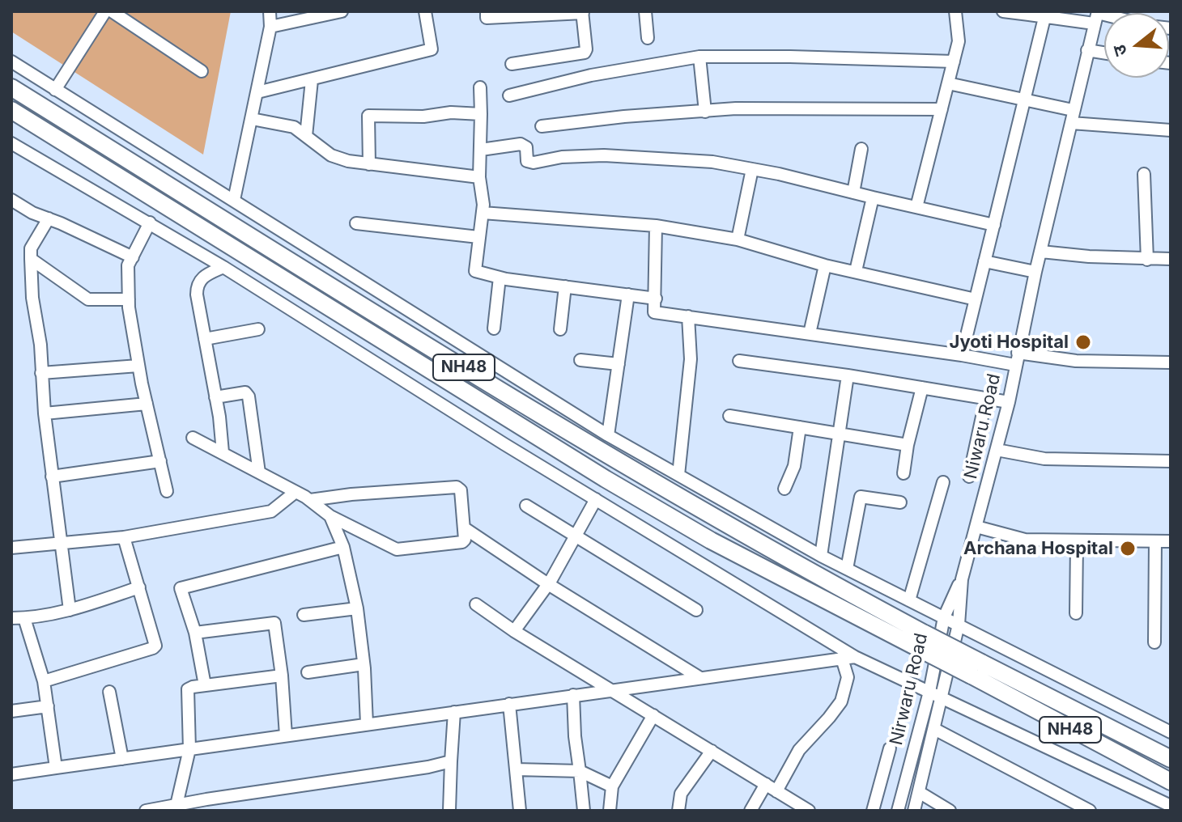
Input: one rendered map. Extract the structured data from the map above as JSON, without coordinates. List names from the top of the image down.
{
  "streets": {
    "highway": ["NH48"],
    "street": ["Niwaru Road", "Nirwaru Road"]
  },
  "crossings": [
    ["Niwaru Road", "Nirwaru Road"]
  ],
  "places": ["Jyoti Hospital", "Archana Hospital"],
  "north": "left"
}
